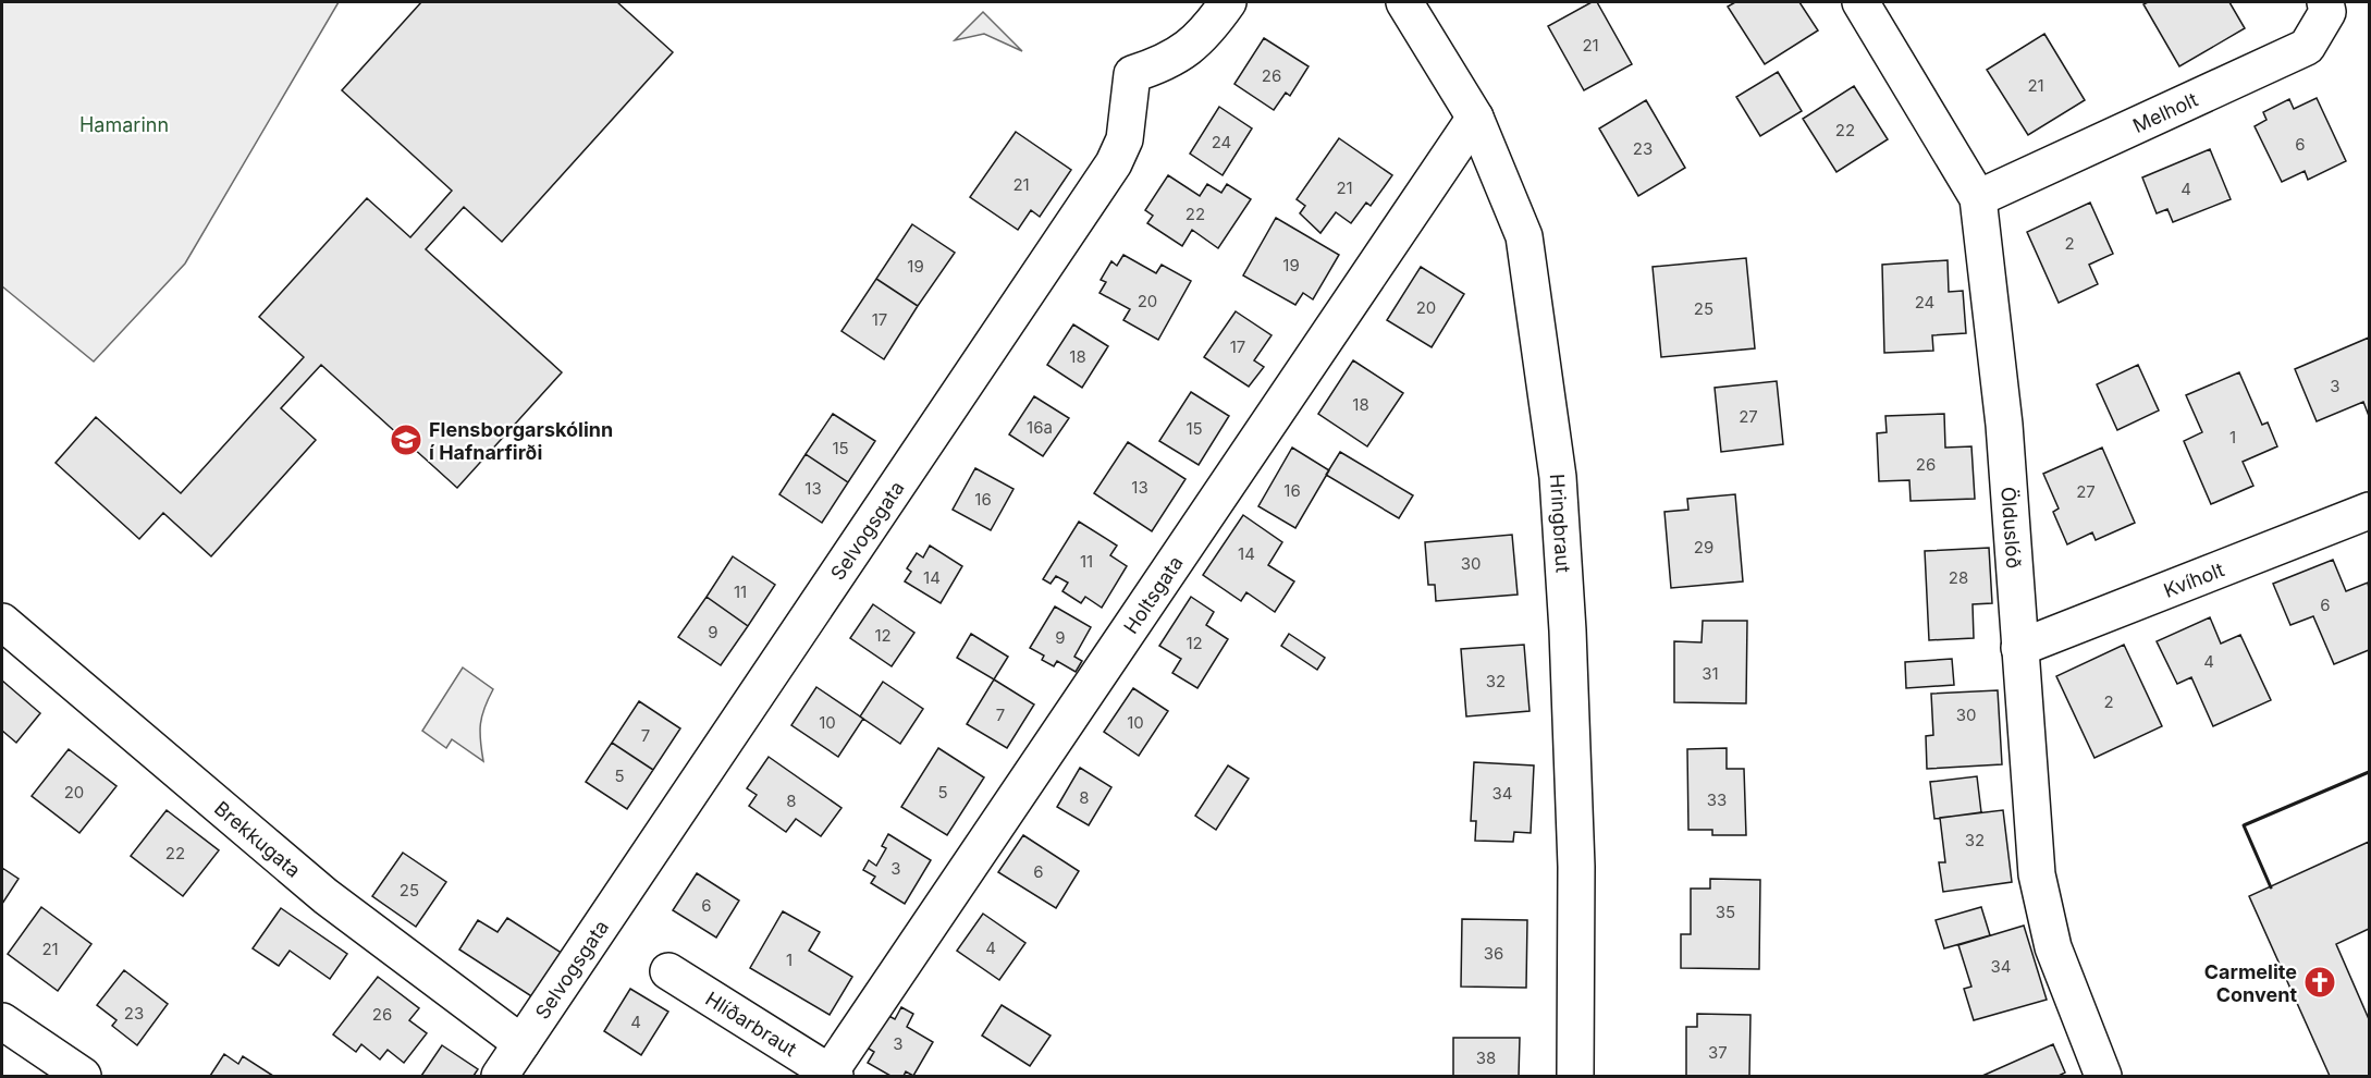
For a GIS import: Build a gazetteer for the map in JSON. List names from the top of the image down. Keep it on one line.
{"streets":{"street":["Melholt","Hringbraut","Ölduslóð","Selvogsgata","Kvíholt","Holtsgata","Brekkugata","Hlíðarbraut"]},"crossings":[["Melholt","Ölduslóð"],["Hringbraut","Holtsgata"],["Ölduslóð","Kvíholt"],["Selvogsgata","Brekkugata"],["Holtsgata","Hlíðarbraut"]],"parks":["Hamarinn"],"places":{"school or university":["Flensborgarskólinn í Hafnarfirði"],"church":["Carmelite Convent"]},"house_numbers":["21","26","21","22","24","6","23","21","21","4","22","2","19","19","20","24","20","25","17","17","18","3","18","27","16a","15","1","15","26","13","13","16","27","16","29","14","11","30","14","28","11","6","9","12","9","12","4","31","32","2","7","30","10","10","7","5","20","5","34","8","33","8","32","22","3","6","25","6","35","4","21","36","1","34","23","26","4","3","37","38"]}
